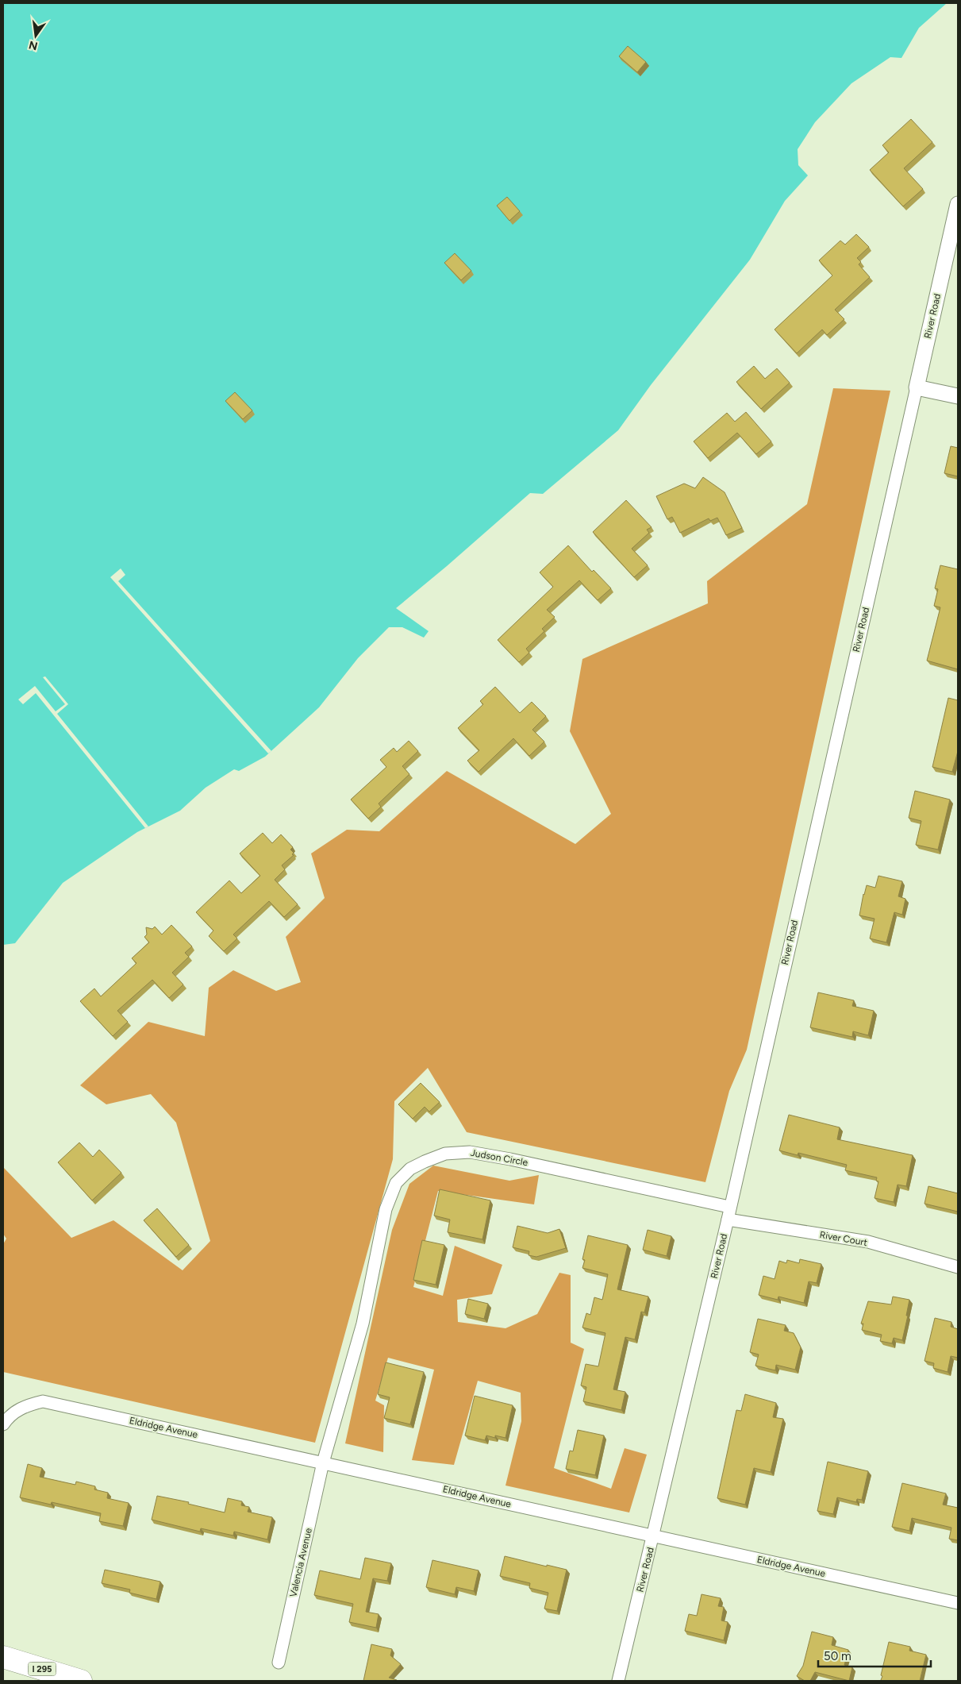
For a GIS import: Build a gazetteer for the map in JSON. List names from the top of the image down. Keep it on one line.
{"streets":{"highway":["I 295"],"street":["River Road","Judson Circle","River Court","Eldridge Avenue","Valencia Avenue"]},"crossings":[["River Road","Judson Circle"],["River Road","River Court"],["River Road","Eldridge Avenue"],["Judson Circle","Eldridge Avenue"],["Judson Circle","Valencia Avenue"],["Eldridge Avenue","Valencia Avenue"]],"scale_bar":"50 m","north":"bottom"}
